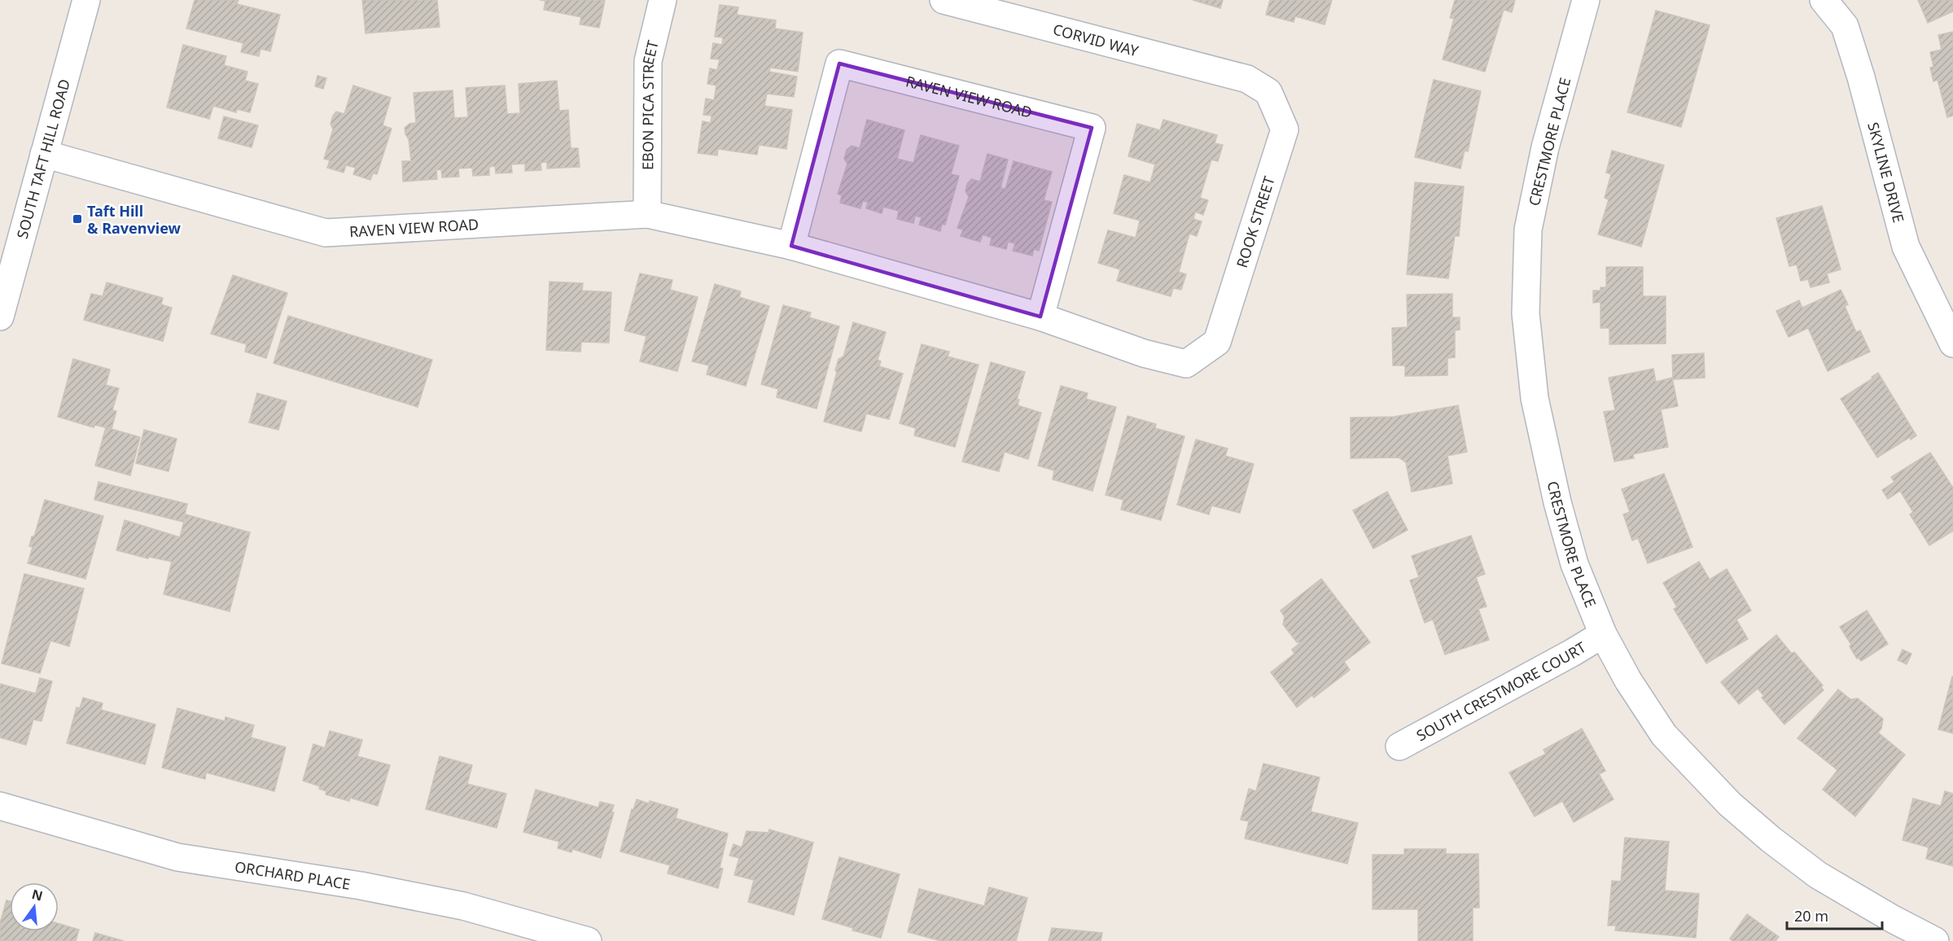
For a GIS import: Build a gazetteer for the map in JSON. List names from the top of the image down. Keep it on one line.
{"streets":{"street":["CORVID WAY","RAVEN VIEW ROAD","EBON PICA STREET","CRESTMORE PLACE","SOUTH TAFT HILL ROAD","SKYLINE DRIVE","ROOK STREET","SOUTH CRESTMORE COURT","ORCHARD PLACE"]},"crossings":[["CORVID WAY","ROOK STREET"],["RAVEN VIEW ROAD","EBON PICA STREET"],["RAVEN VIEW ROAD","SOUTH TAFT HILL ROAD"],["RAVEN VIEW ROAD","ROOK STREET"],["CRESTMORE PLACE","SOUTH CRESTMORE COURT"]],"places":{"transit":["Taft Hill & Ravenview"]},"scale_bar":"20 m","north":"top"}
